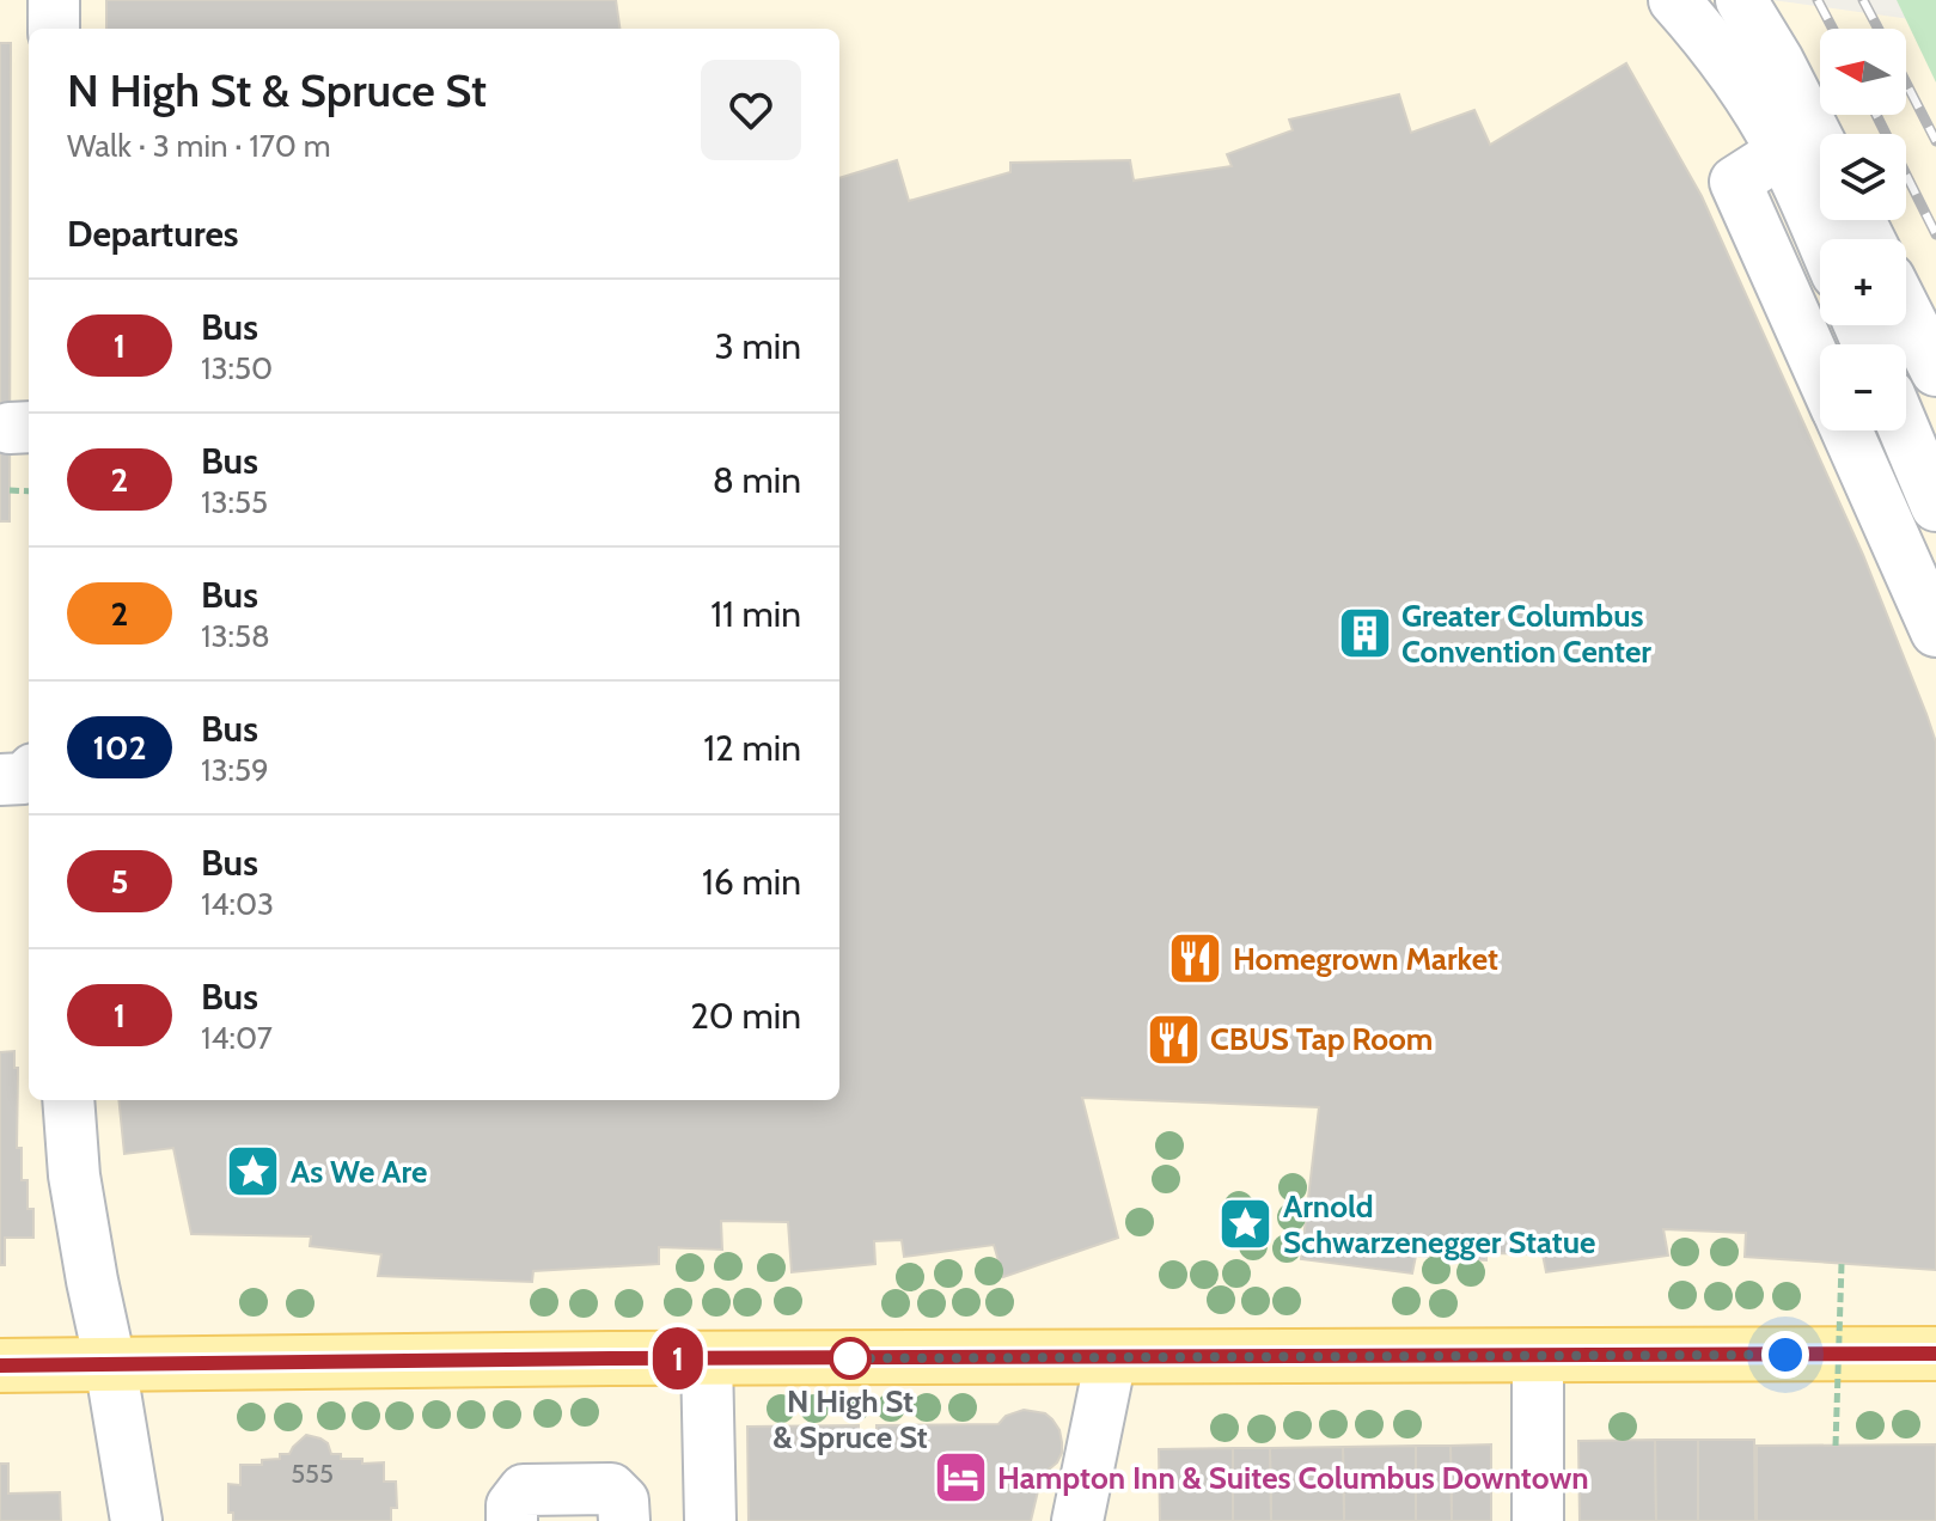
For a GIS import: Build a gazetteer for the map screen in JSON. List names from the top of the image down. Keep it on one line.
{"places":{"building":["Greater Columbus Convention Center"],"restaurant":["Homegrown Market","CBUS Tap Room"],"place":["As We Are","Arnold Schwarzenegger Statue"],"other":["N High St & Spruce St"],"hotel":["Hampton Inn & Suites Columbus Downtown"]},"lines":["bus line 1"],"house_numbers":["555"],"north":"left","page":{"on_map":"1","map_buttons":["+","−"],"heading":[["N High St & Spruce St","Walk · 3 min · 170 m"],"Departures"],"list":[{"mark":"1","name":"Bus","note":"13:50","value":"3 min"},{"mark":"2","name":"Bus","note":"13:55","value":"8 min"},{"mark":"2","name":"Bus","note":"13:58","value":"11 min"},{"mark":"102","name":"Bus","note":"13:59","value":"12 min"},{"mark":"5","name":"Bus","note":"14:03","value":"16 min"},{"mark":"1","name":"Bus","note":"14:07","value":"20 min"}]}}
